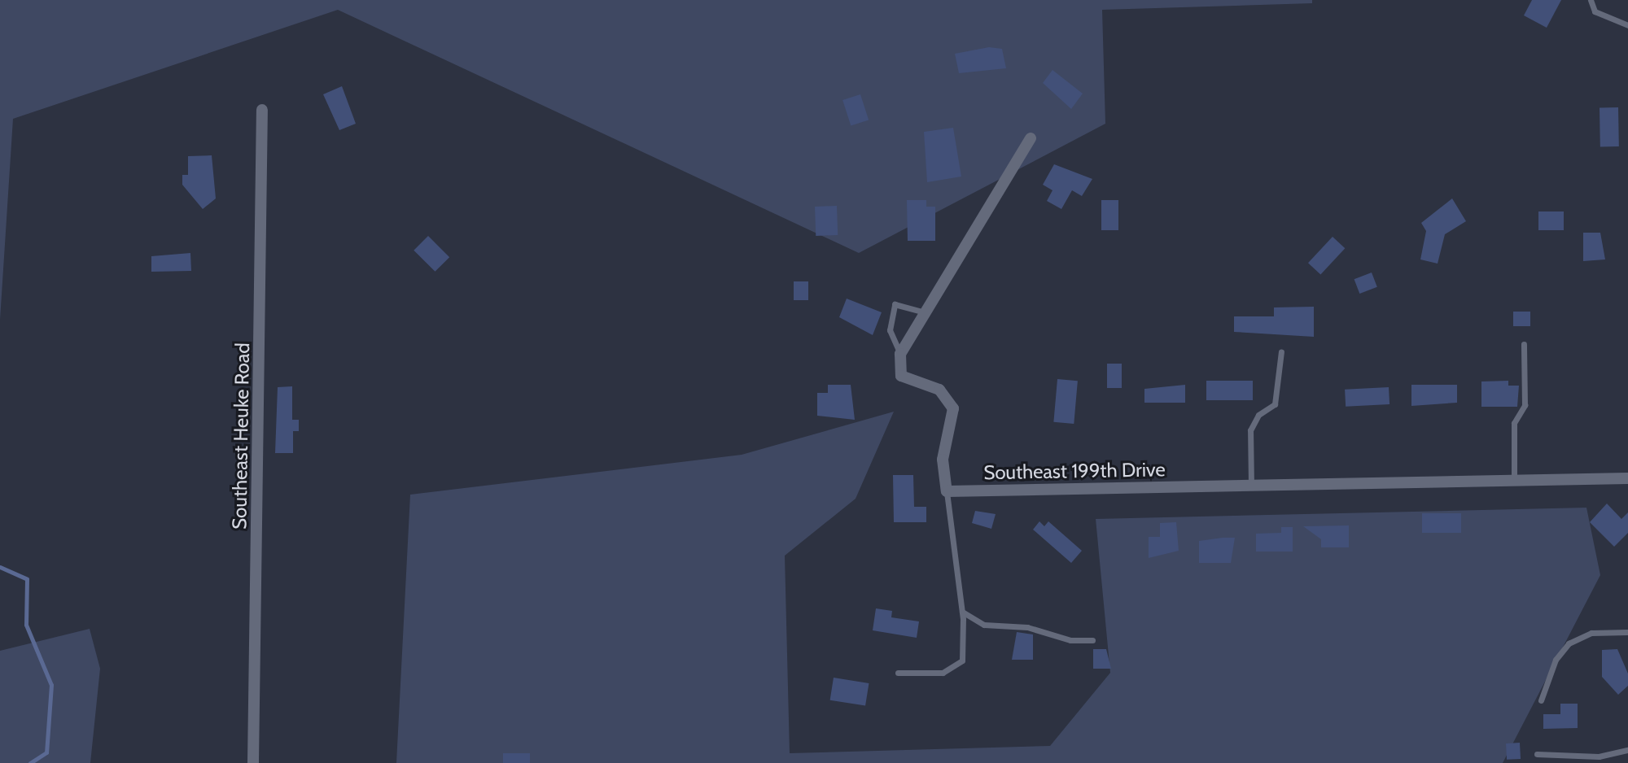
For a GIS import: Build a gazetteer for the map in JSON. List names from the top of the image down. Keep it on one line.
{"streets":{"street":["Southeast Heuke Road","Southeast 199th Drive"]}}
